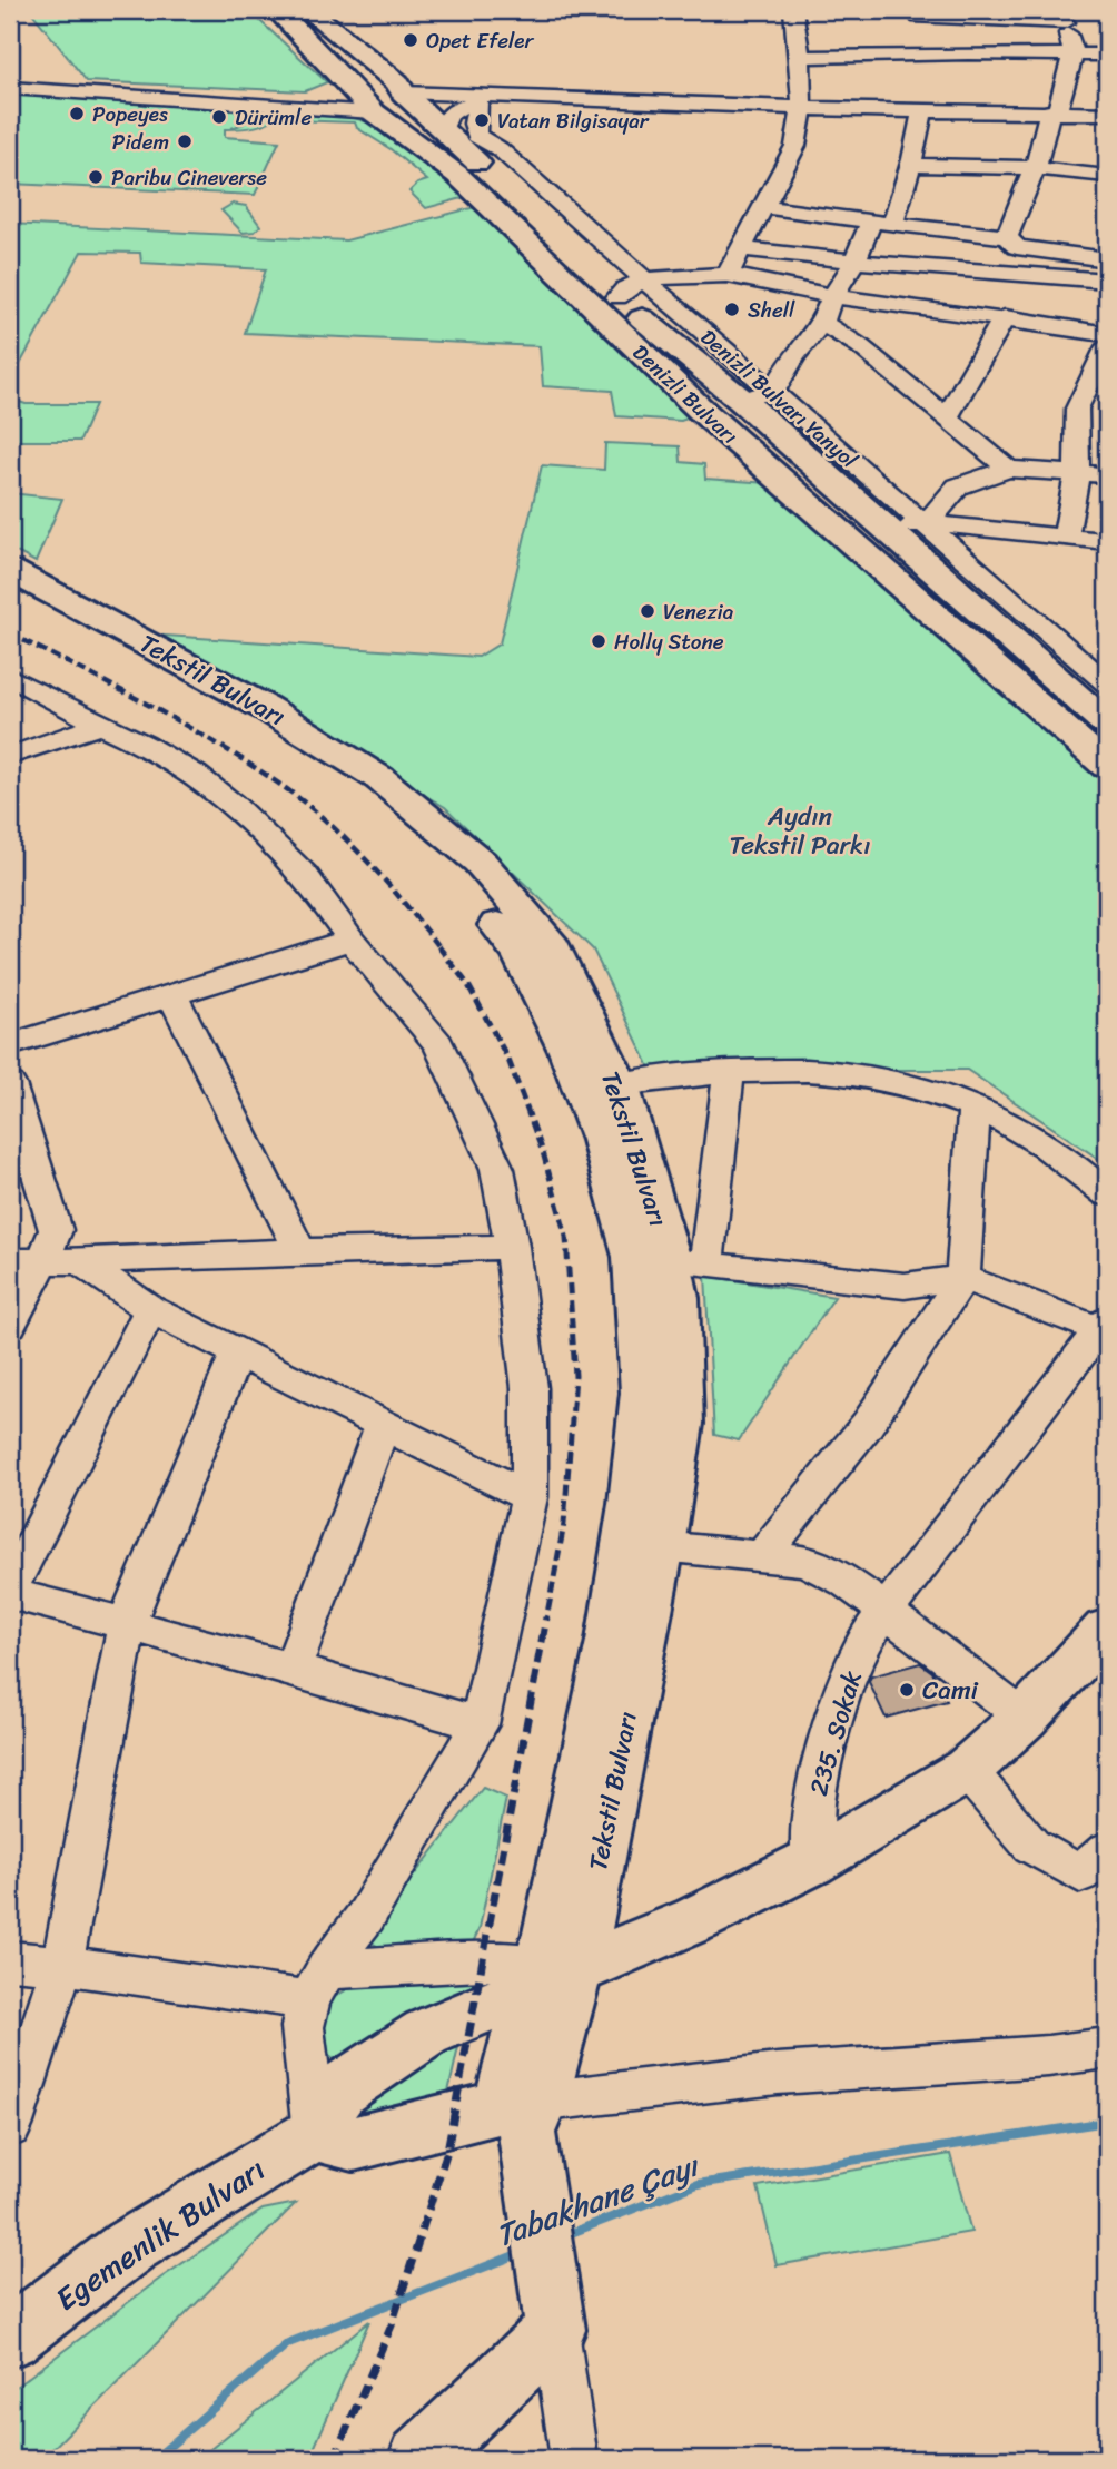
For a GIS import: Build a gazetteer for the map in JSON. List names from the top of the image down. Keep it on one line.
{"streets":{"main road":["Denizli Bulvarı","Tekstil Bulvarı","Egemenlik Bulvarı"],"street":["Denizli Bulvarı Yanyol","235. Sokak"]},"water":["Tabakhane Çayı"],"parks":["Aydın Tekstil Parkı"],"places":["Opet Efeler","Popeyes","Dürümle","Vatan Bilgisayar","Pidem","Paribu Cineverse","Shell","Venezia","Holly Stone","Cami"]}
